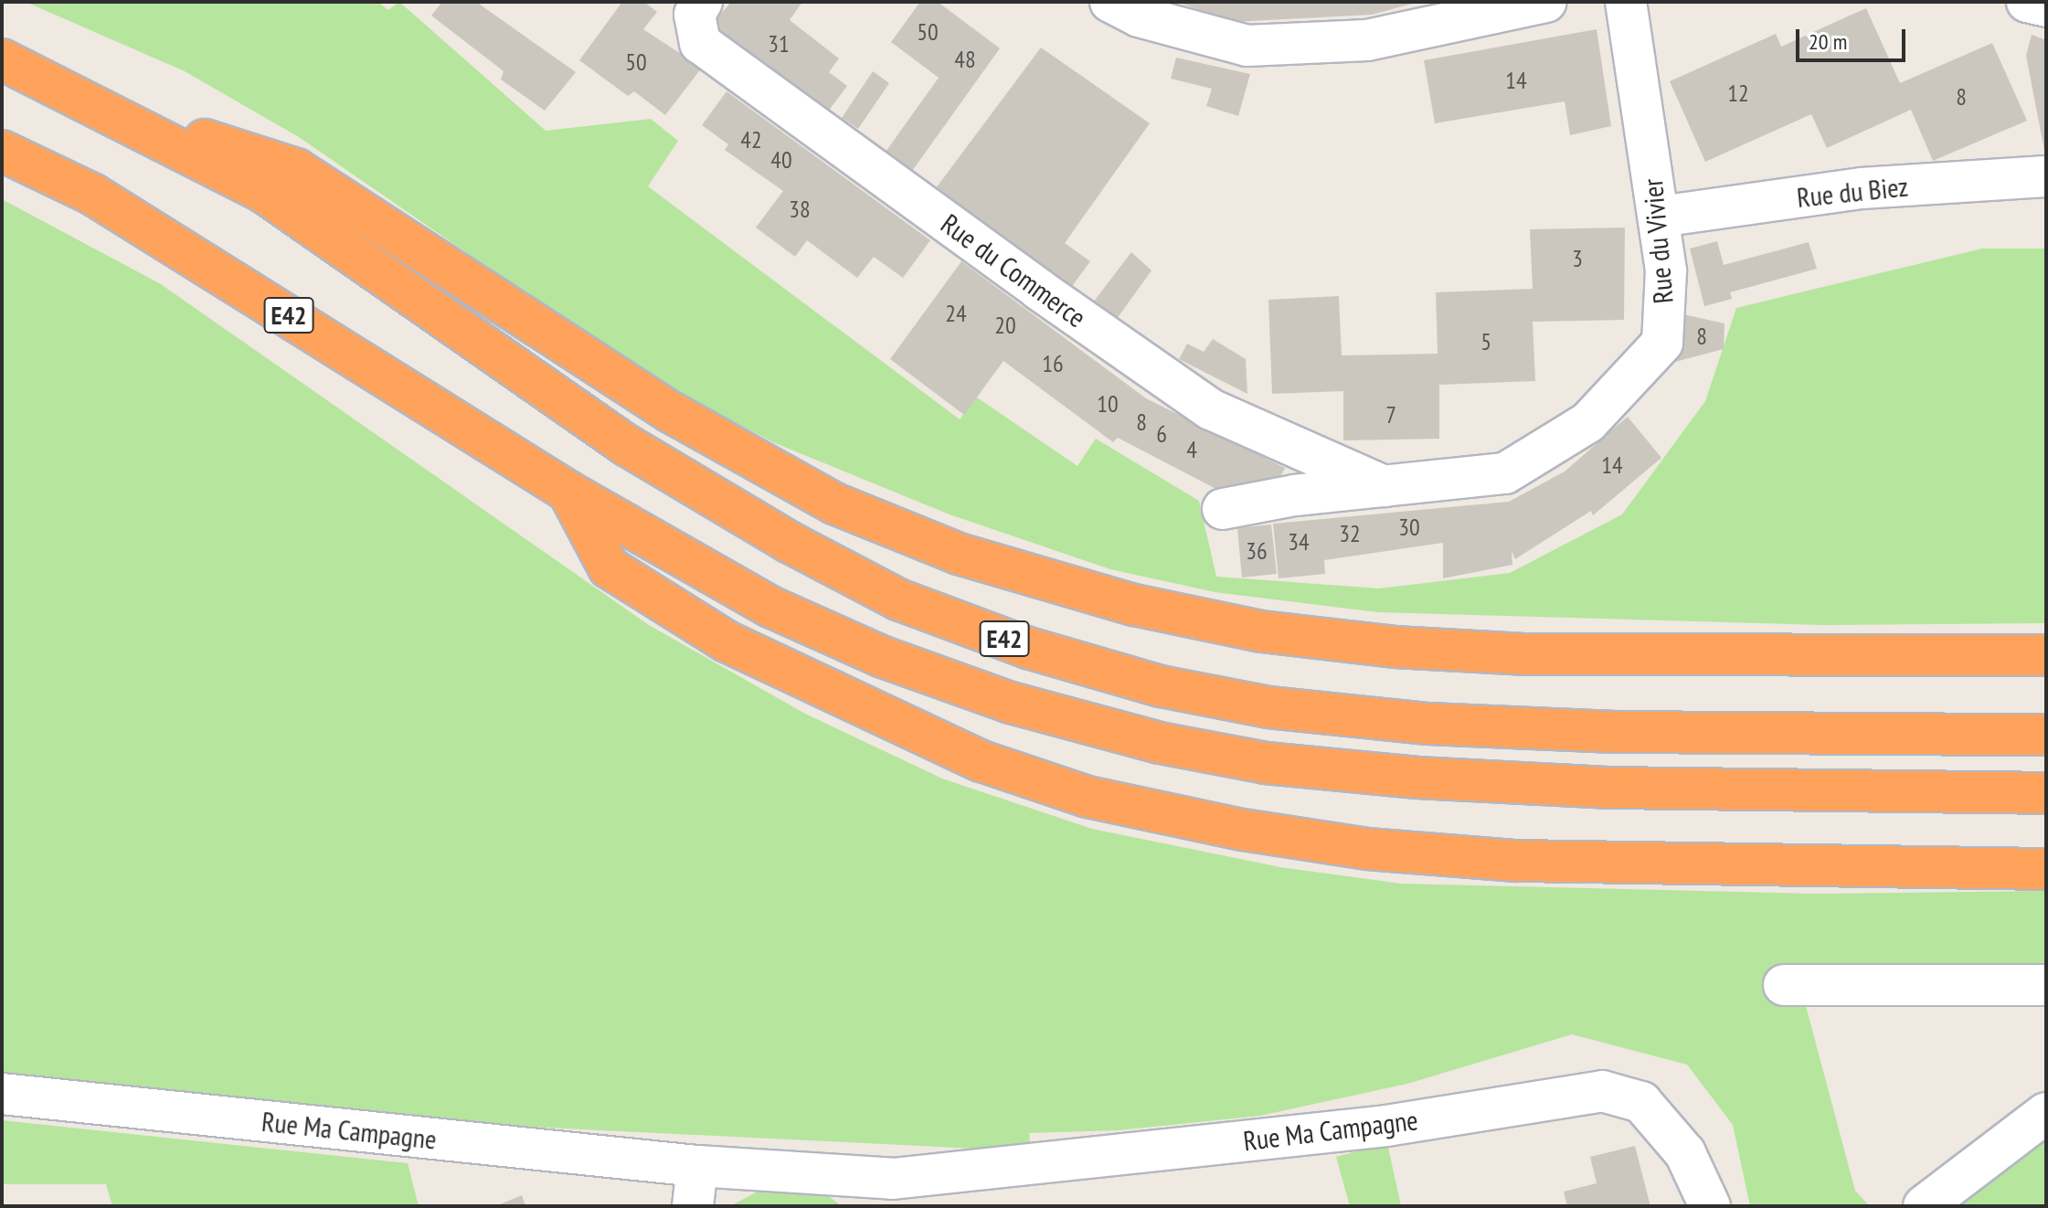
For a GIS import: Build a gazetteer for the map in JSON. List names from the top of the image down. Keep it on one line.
{"streets":{"highway":["E42"],"street":["Rue du Biez","Rue du Vivier","Rue du Commerce","Rue Ma Campagne"]},"crossings":[["Rue du Biez","Rue du Vivier"],["Rue du Vivier","Rue du Commerce"]],"house_numbers":["50","31","48","50","14","12","8","42","40","38","3","24","20","8","5","16","10","7","8","6","4","14","30","32","34","36"],"scale_bar":"20 m"}
